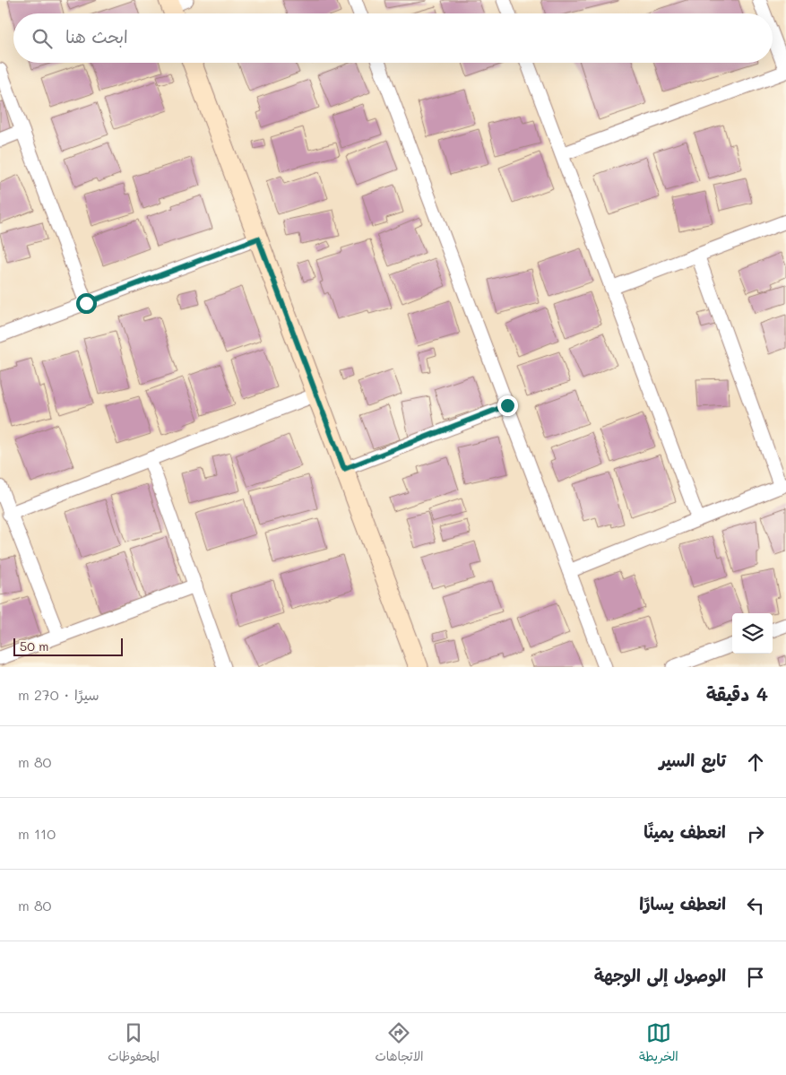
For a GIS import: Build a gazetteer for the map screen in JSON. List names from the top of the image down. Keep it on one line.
{"scale_bar":"50 m","page":{"search":"ابحث هنا","scale":"50 m","heading":["4 دقيقة","سيرًا · 270 m"],"list":[["تابع السير","80 m"],["انعطف يمينًا","110 m"],["انعطف يسارًا","80 m"],"الوصول إلى الوجهة"],"nav":["الخريطة","الاتجاهات","المحفوظات"]}}
